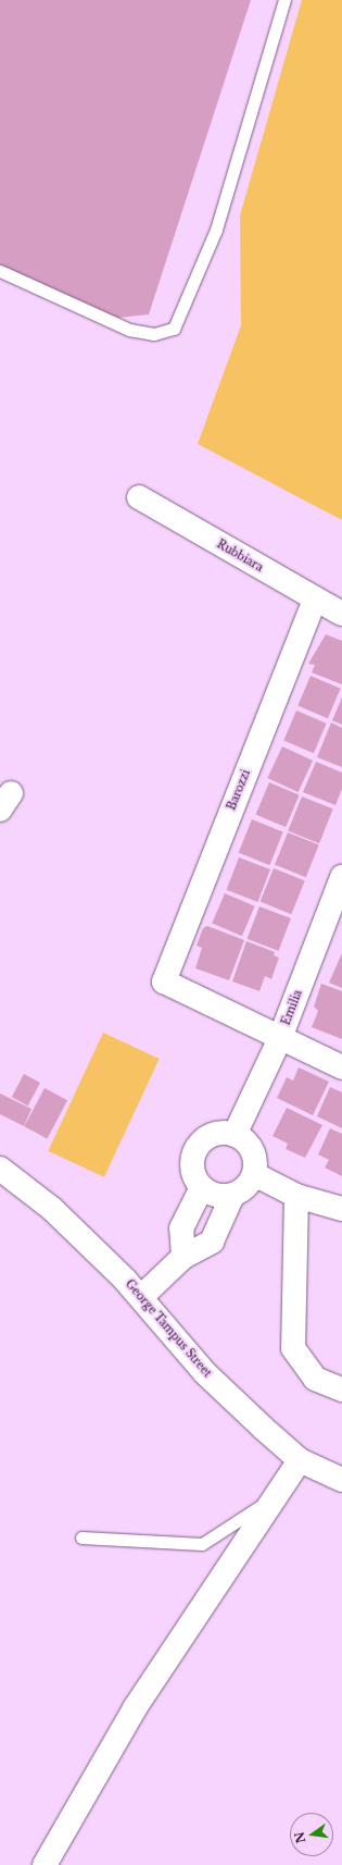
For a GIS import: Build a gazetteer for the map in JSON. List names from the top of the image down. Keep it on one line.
{"streets":{"street":["Rubbiara","Barozzi","Emilia","George Tampus Street"]},"crossings":[["Rubbiara","Barozzi"],["Barozzi","Emilia"]],"north":"left"}
